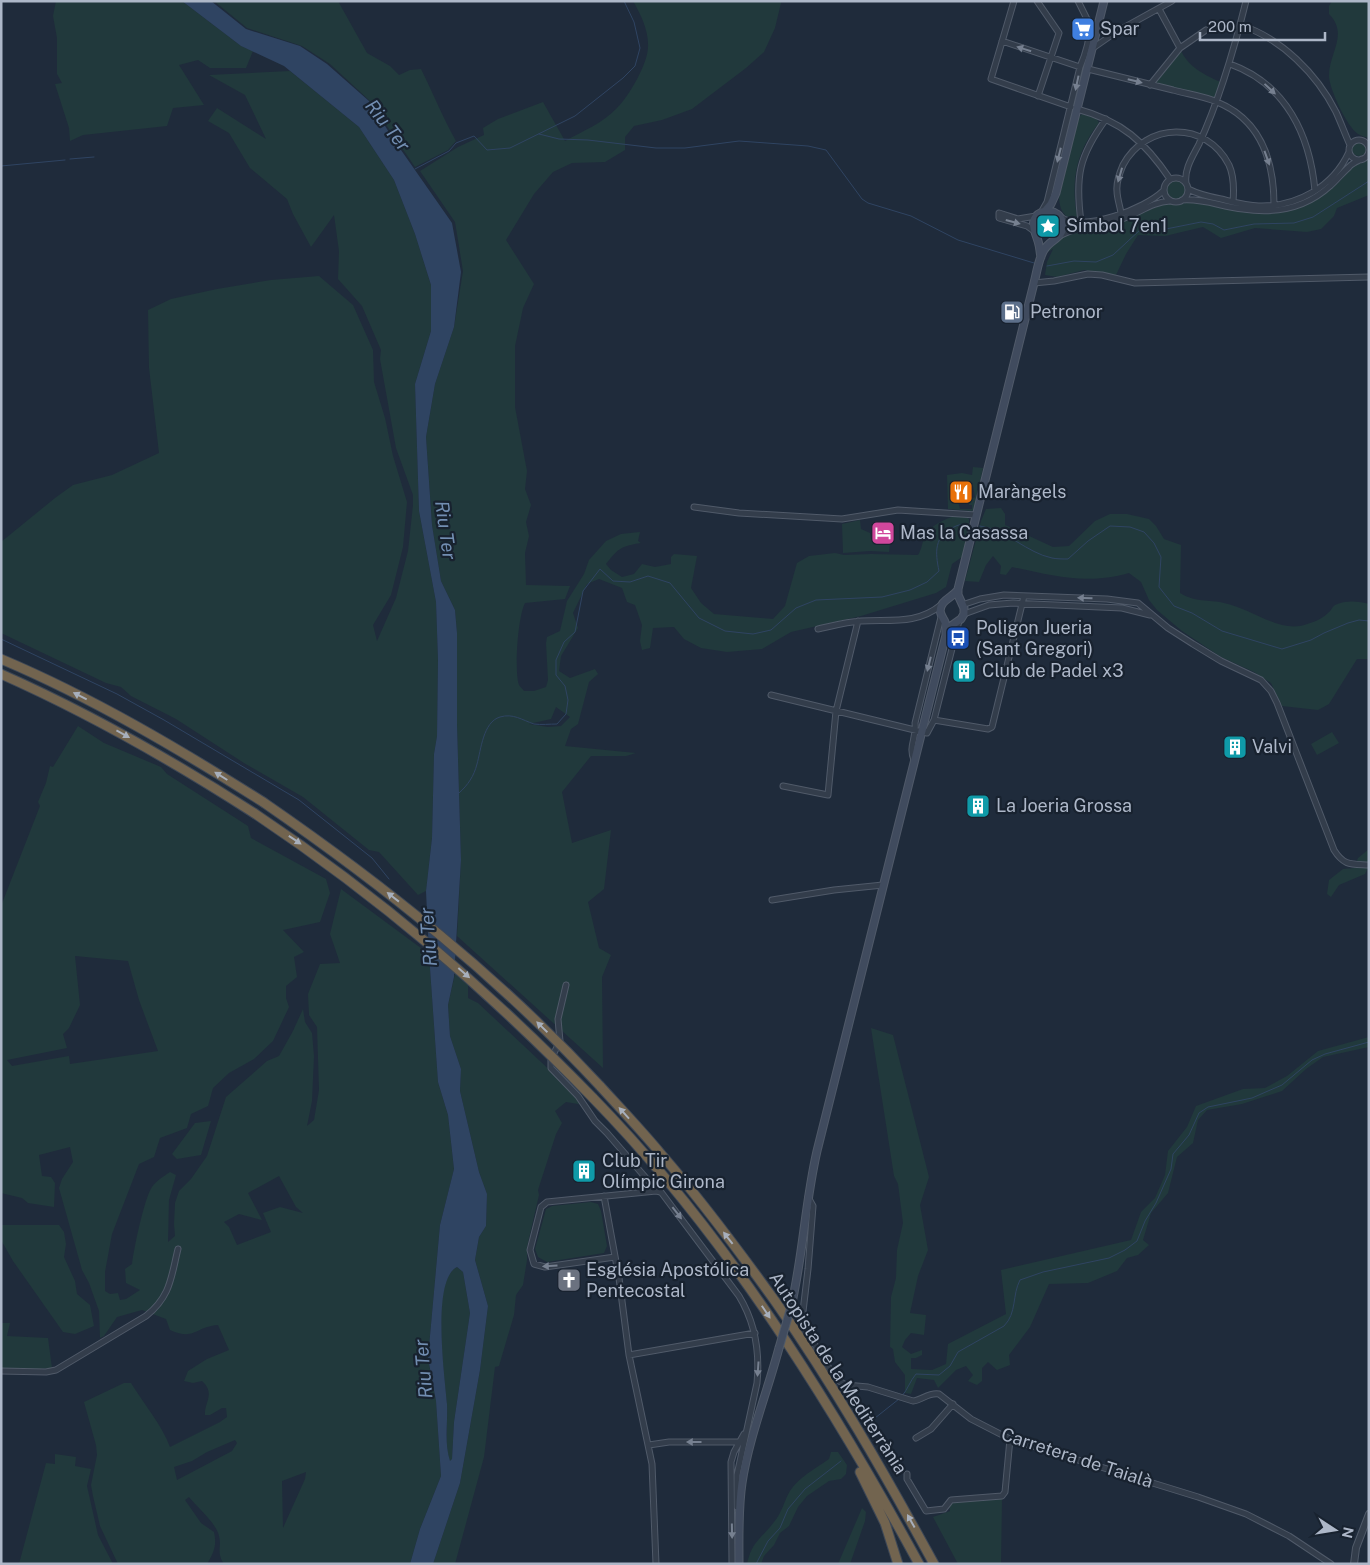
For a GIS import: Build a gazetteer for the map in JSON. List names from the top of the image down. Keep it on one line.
{"streets":{"highway":["Autopista de la Mediterrània"],"street":["Carretera de Taialà"]},"water":["Riu Ter"],"places":{"supermarket":["Spar"],"place":["Símbol 7en1"],"fuel station":["Petronor"],"restaurant":["Maràngels"],"hotel":["Mas la Casassa"],"bus stop":["Poligon Jueria (Sant Gregori)"],"building":["Club de Padel x3","Valvi","La Joeria Grossa","Club Tir Olímpic Girona"],"church":["Església Apostólica Pentecostal"]},"scale_bar":"200 m","north":"right"}
